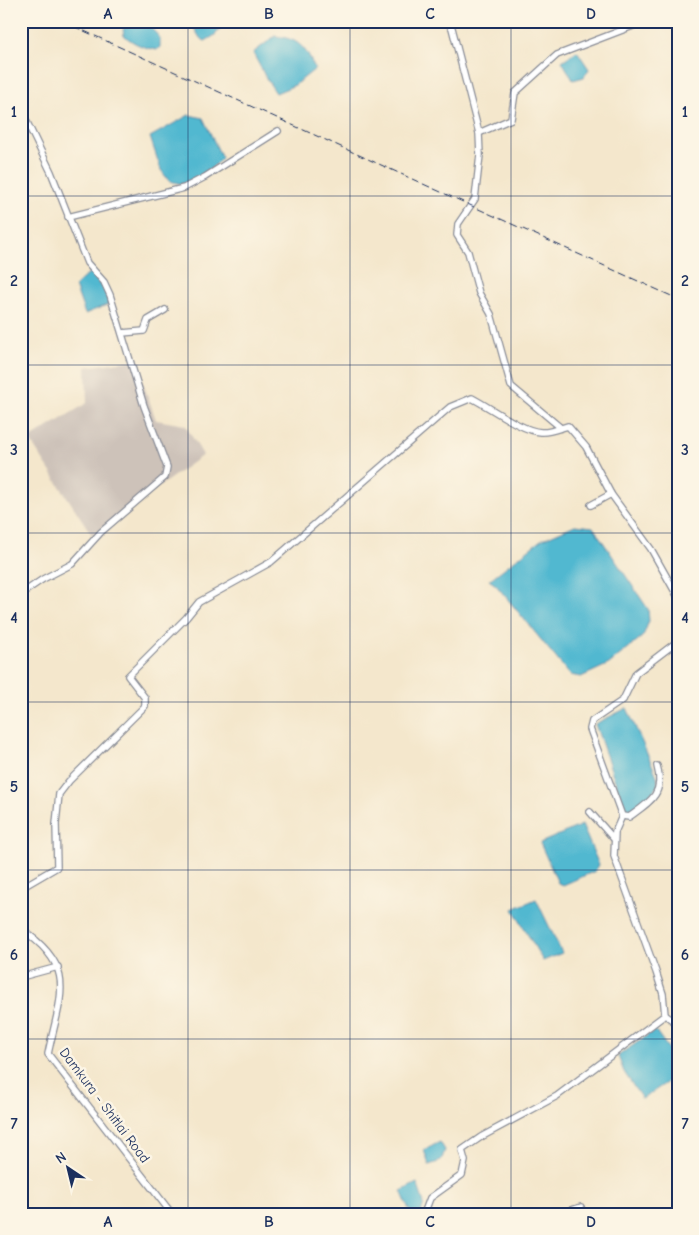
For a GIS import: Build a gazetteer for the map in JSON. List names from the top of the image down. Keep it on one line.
{"streets":{"street":["Damkura - Shitlai Road"]},"north":"top left","grid":{"columns":["A","B","C","D"],"rows":["1","2","3","4","5","6","7"]}}
